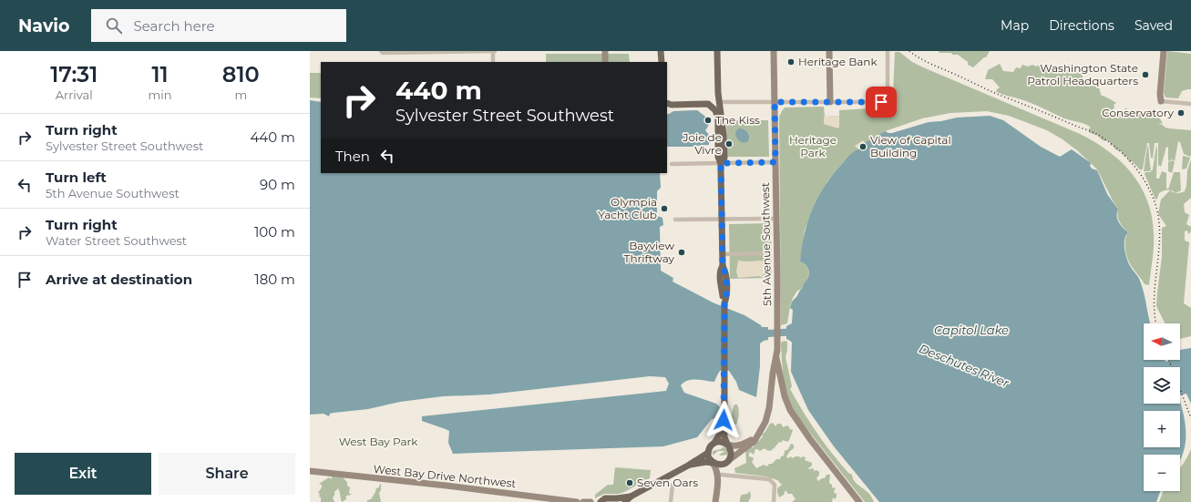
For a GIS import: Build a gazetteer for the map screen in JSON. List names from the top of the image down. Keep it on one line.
{"streets":{"street":["5th Avenue Southwest","West Bay Drive Northwest"]},"water":["Capitol Lake","Deschutes River"],"parks":["Heritage Park","West Bay Park"],"places":["Heritage Bank","Washington State Patrol Headquarters","Conservatory","The Kiss","Joie de Vivre","View of Capital Building","Olympia Yacht Club","Bayview Thriftway","Seven Oars"],"north":"left","page":{"header":"Navio","search":"Search here","nav":["Map","Directions","Saved"],"eta":["17:31","Arrival","11","min","810","m"],"turn":["440 m","Sylvester Street Southwest"],"list":[{"name":"Turn right","note":"Sylvester Street Southwest","value":"440 m"},{"name":"Turn left","note":"5th Avenue Southwest","value":"90 m"},{"name":"Turn right","note":"Water Street Southwest","value":"100 m"},{"name":"Arrive at destination","value":"180 m"}],"then":"Then","map_buttons":["+","−"],"buttons":["Exit","Share"]}}
